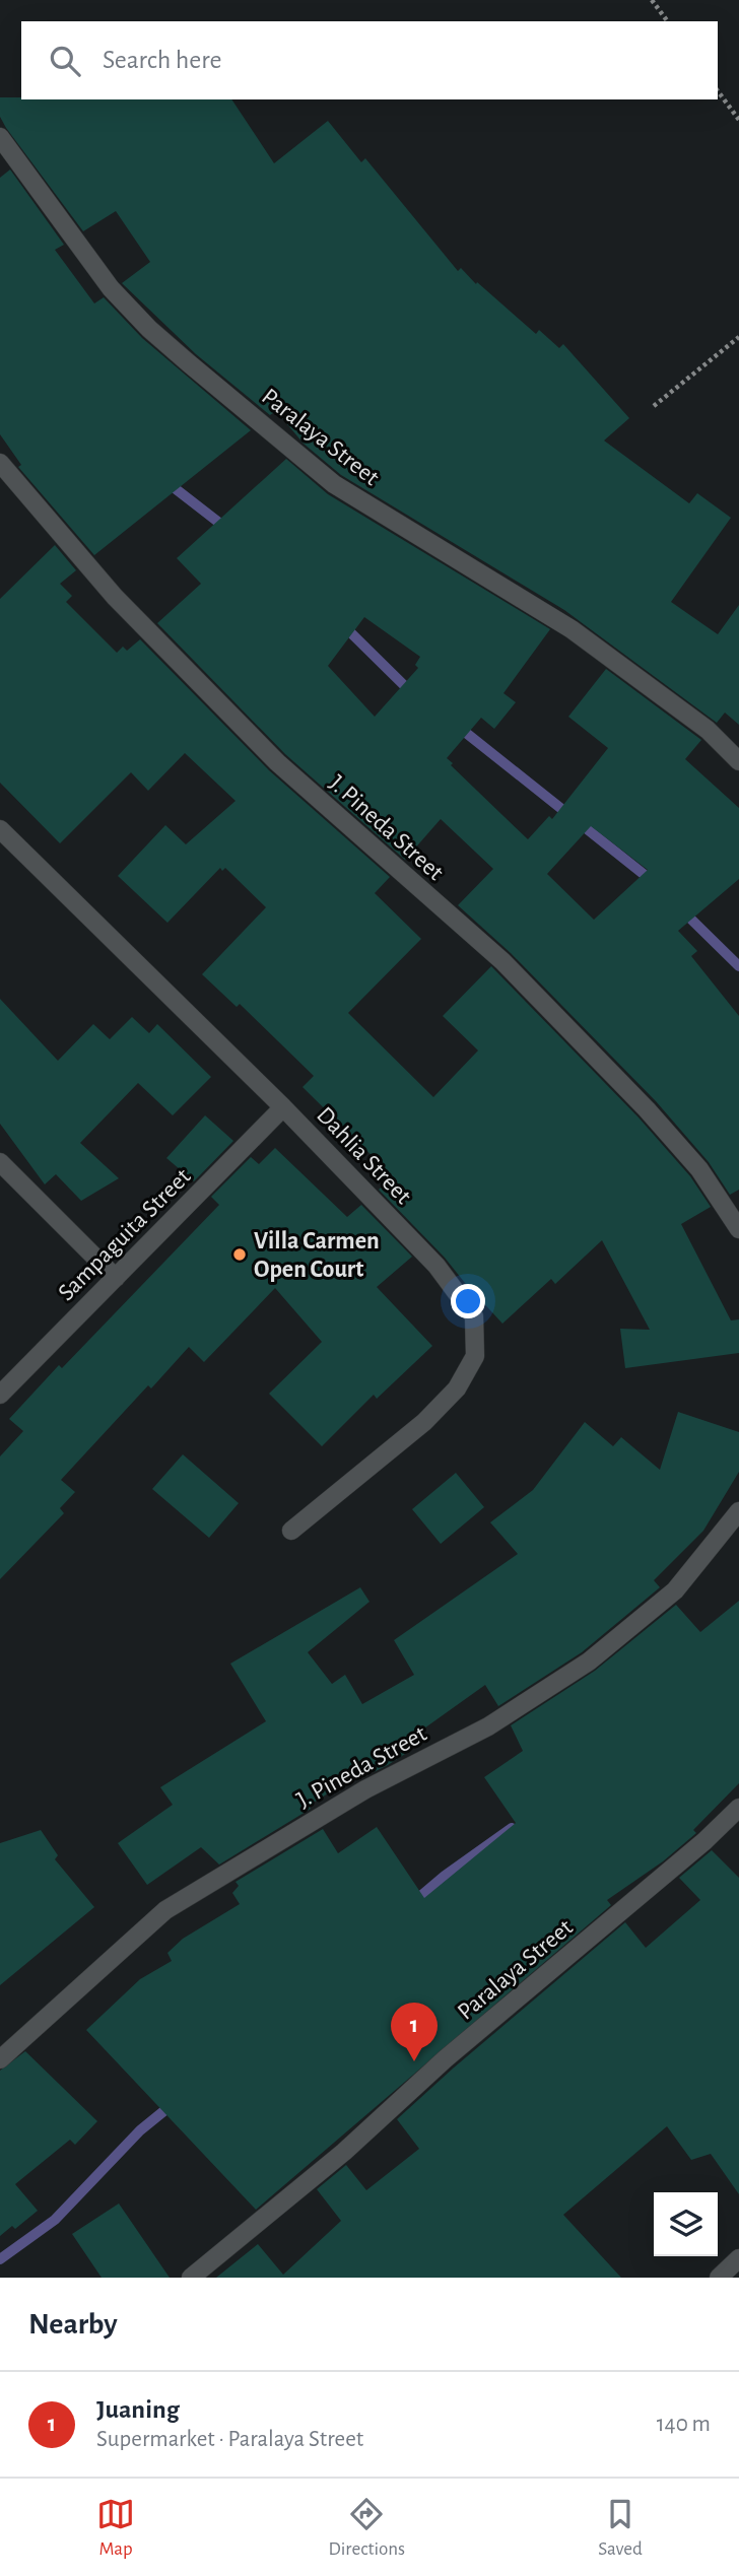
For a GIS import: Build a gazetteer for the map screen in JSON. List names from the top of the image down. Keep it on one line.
{"streets":{"street":["Paralaya Street","J. Pineda Street","Dahlia Street","Sampaguita Street"]},"crossings":[["Dahlia Street","Sampaguita Street"]],"places":["Villa Carmen Open Court"],"page":{"search":"Search here","pins":"1","heading":"Nearby","list":[{"mark":"1","name":"Juaning","note":"Supermarket · Paralaya Street","value":"140 m"}],"nav":["Map","Directions","Saved"]}}
